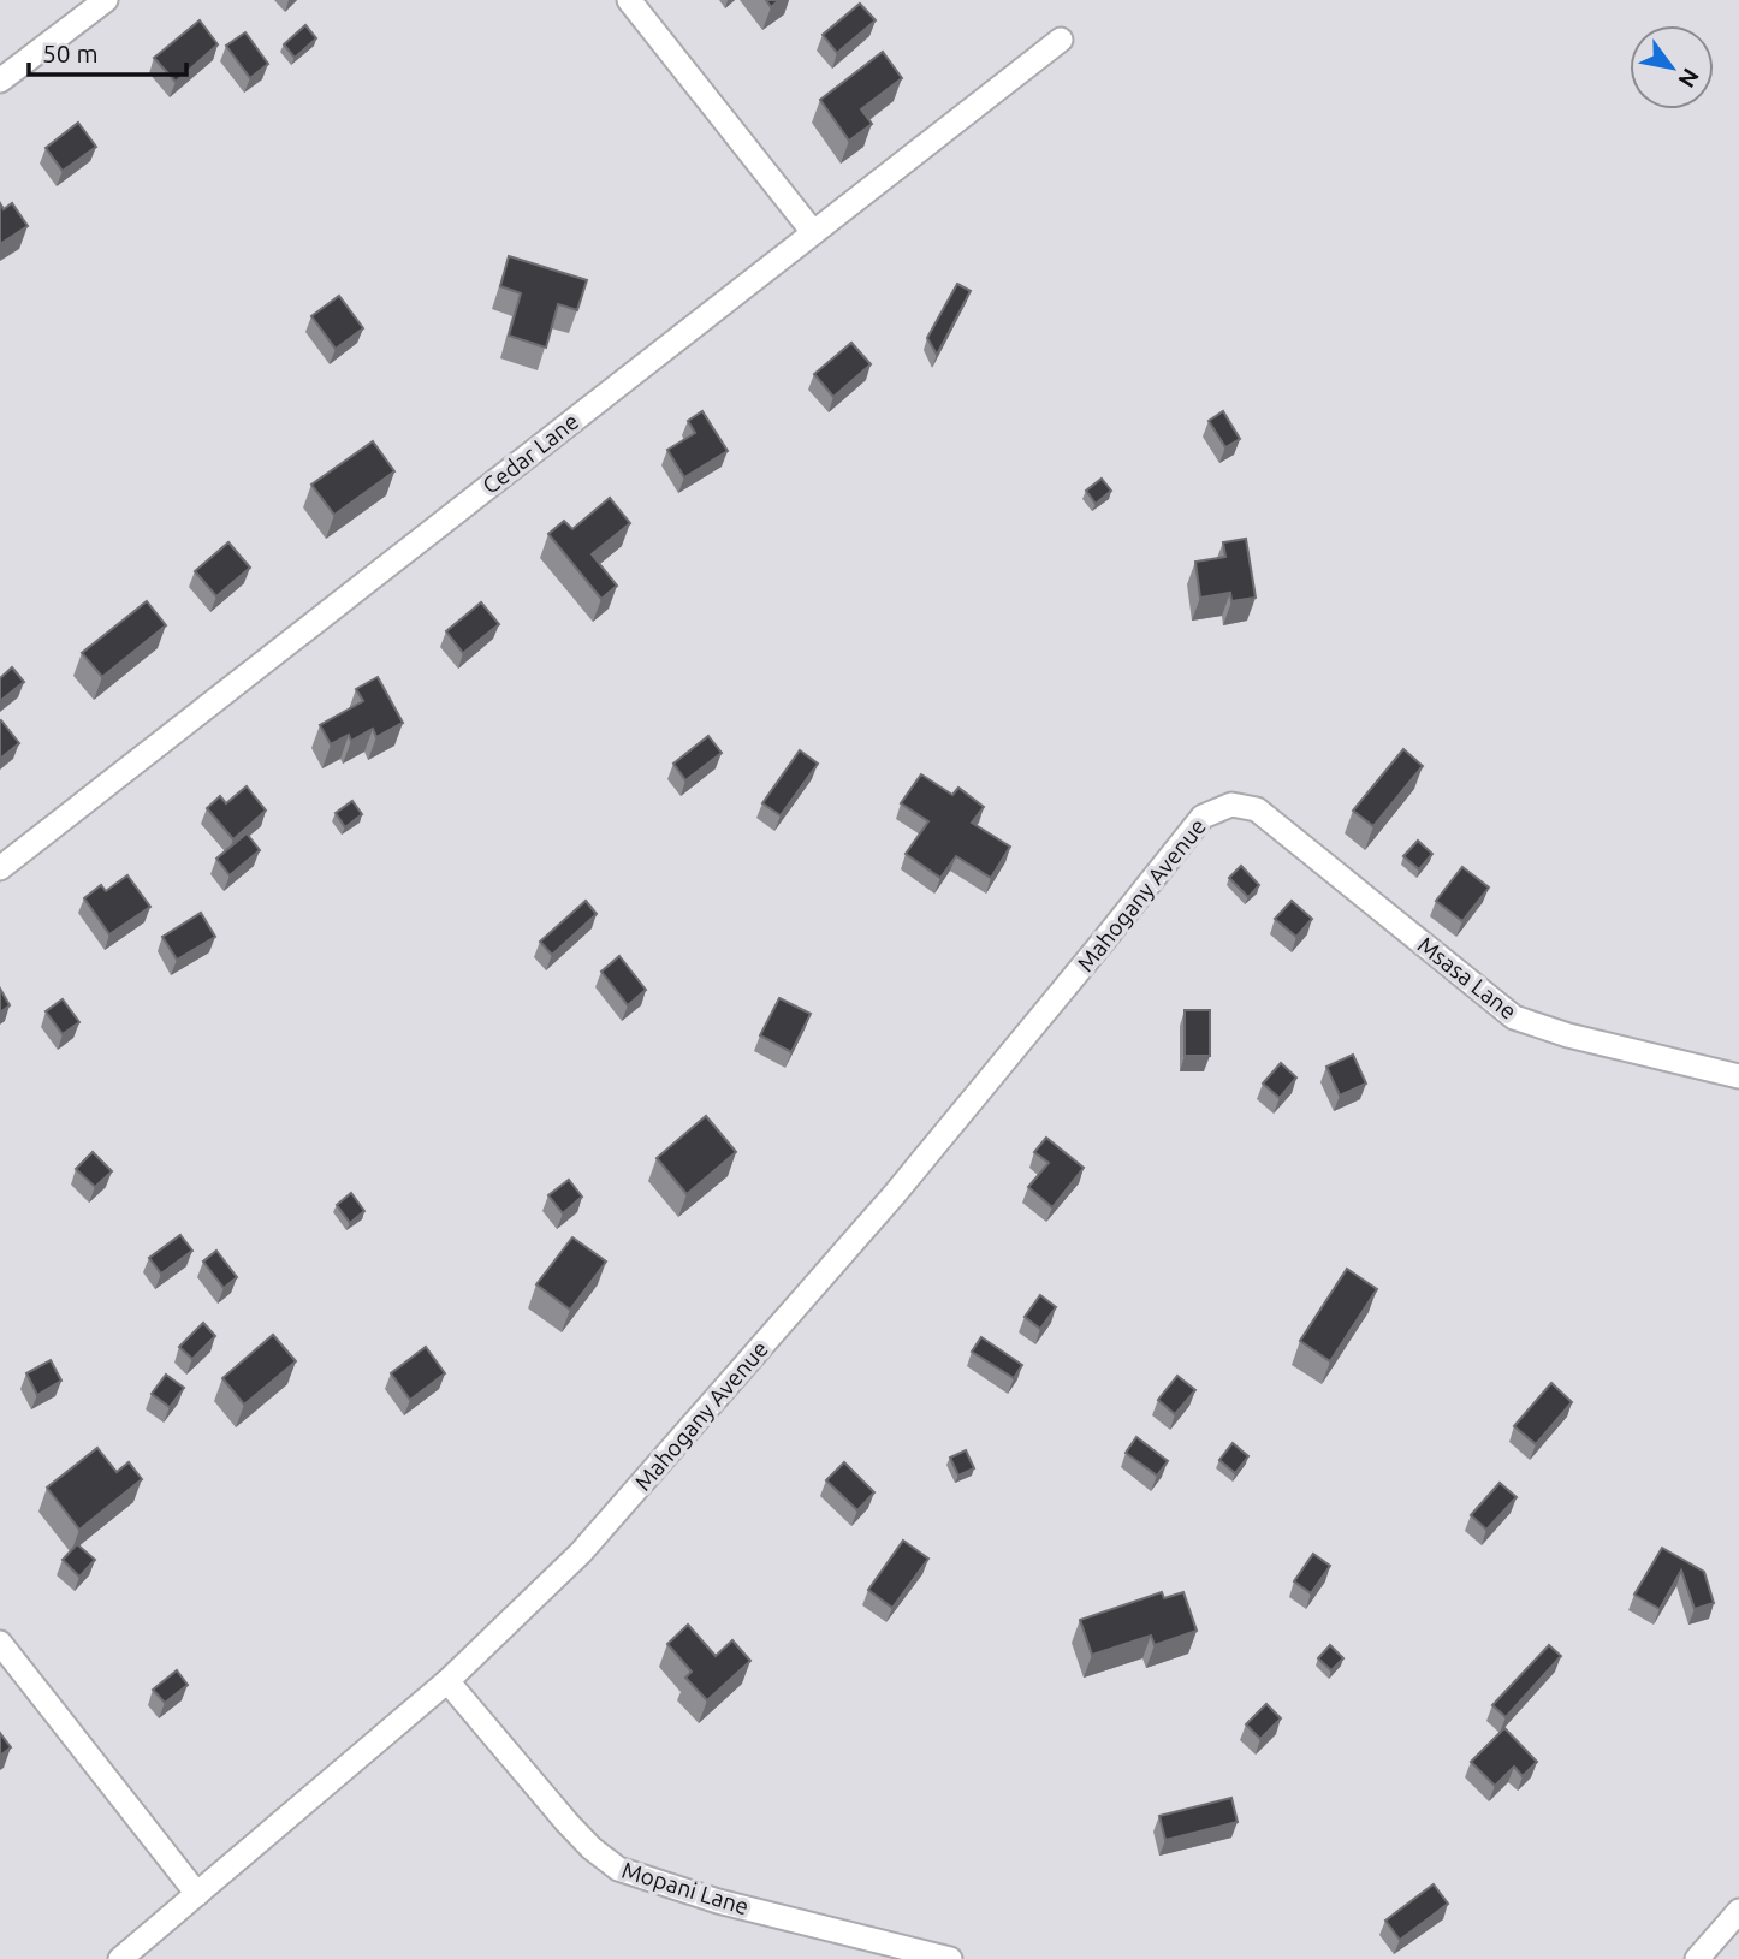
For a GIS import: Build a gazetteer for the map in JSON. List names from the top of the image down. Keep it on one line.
{"streets":{"street":["Cedar Lane","Mahogany Avenue","Msasa Lane","Mopani Lane"]},"crossings":[["Mahogany Avenue","Msasa Lane"],["Mahogany Avenue","Mopani Lane"]],"scale_bar":"50 m","north":"bottom right"}
